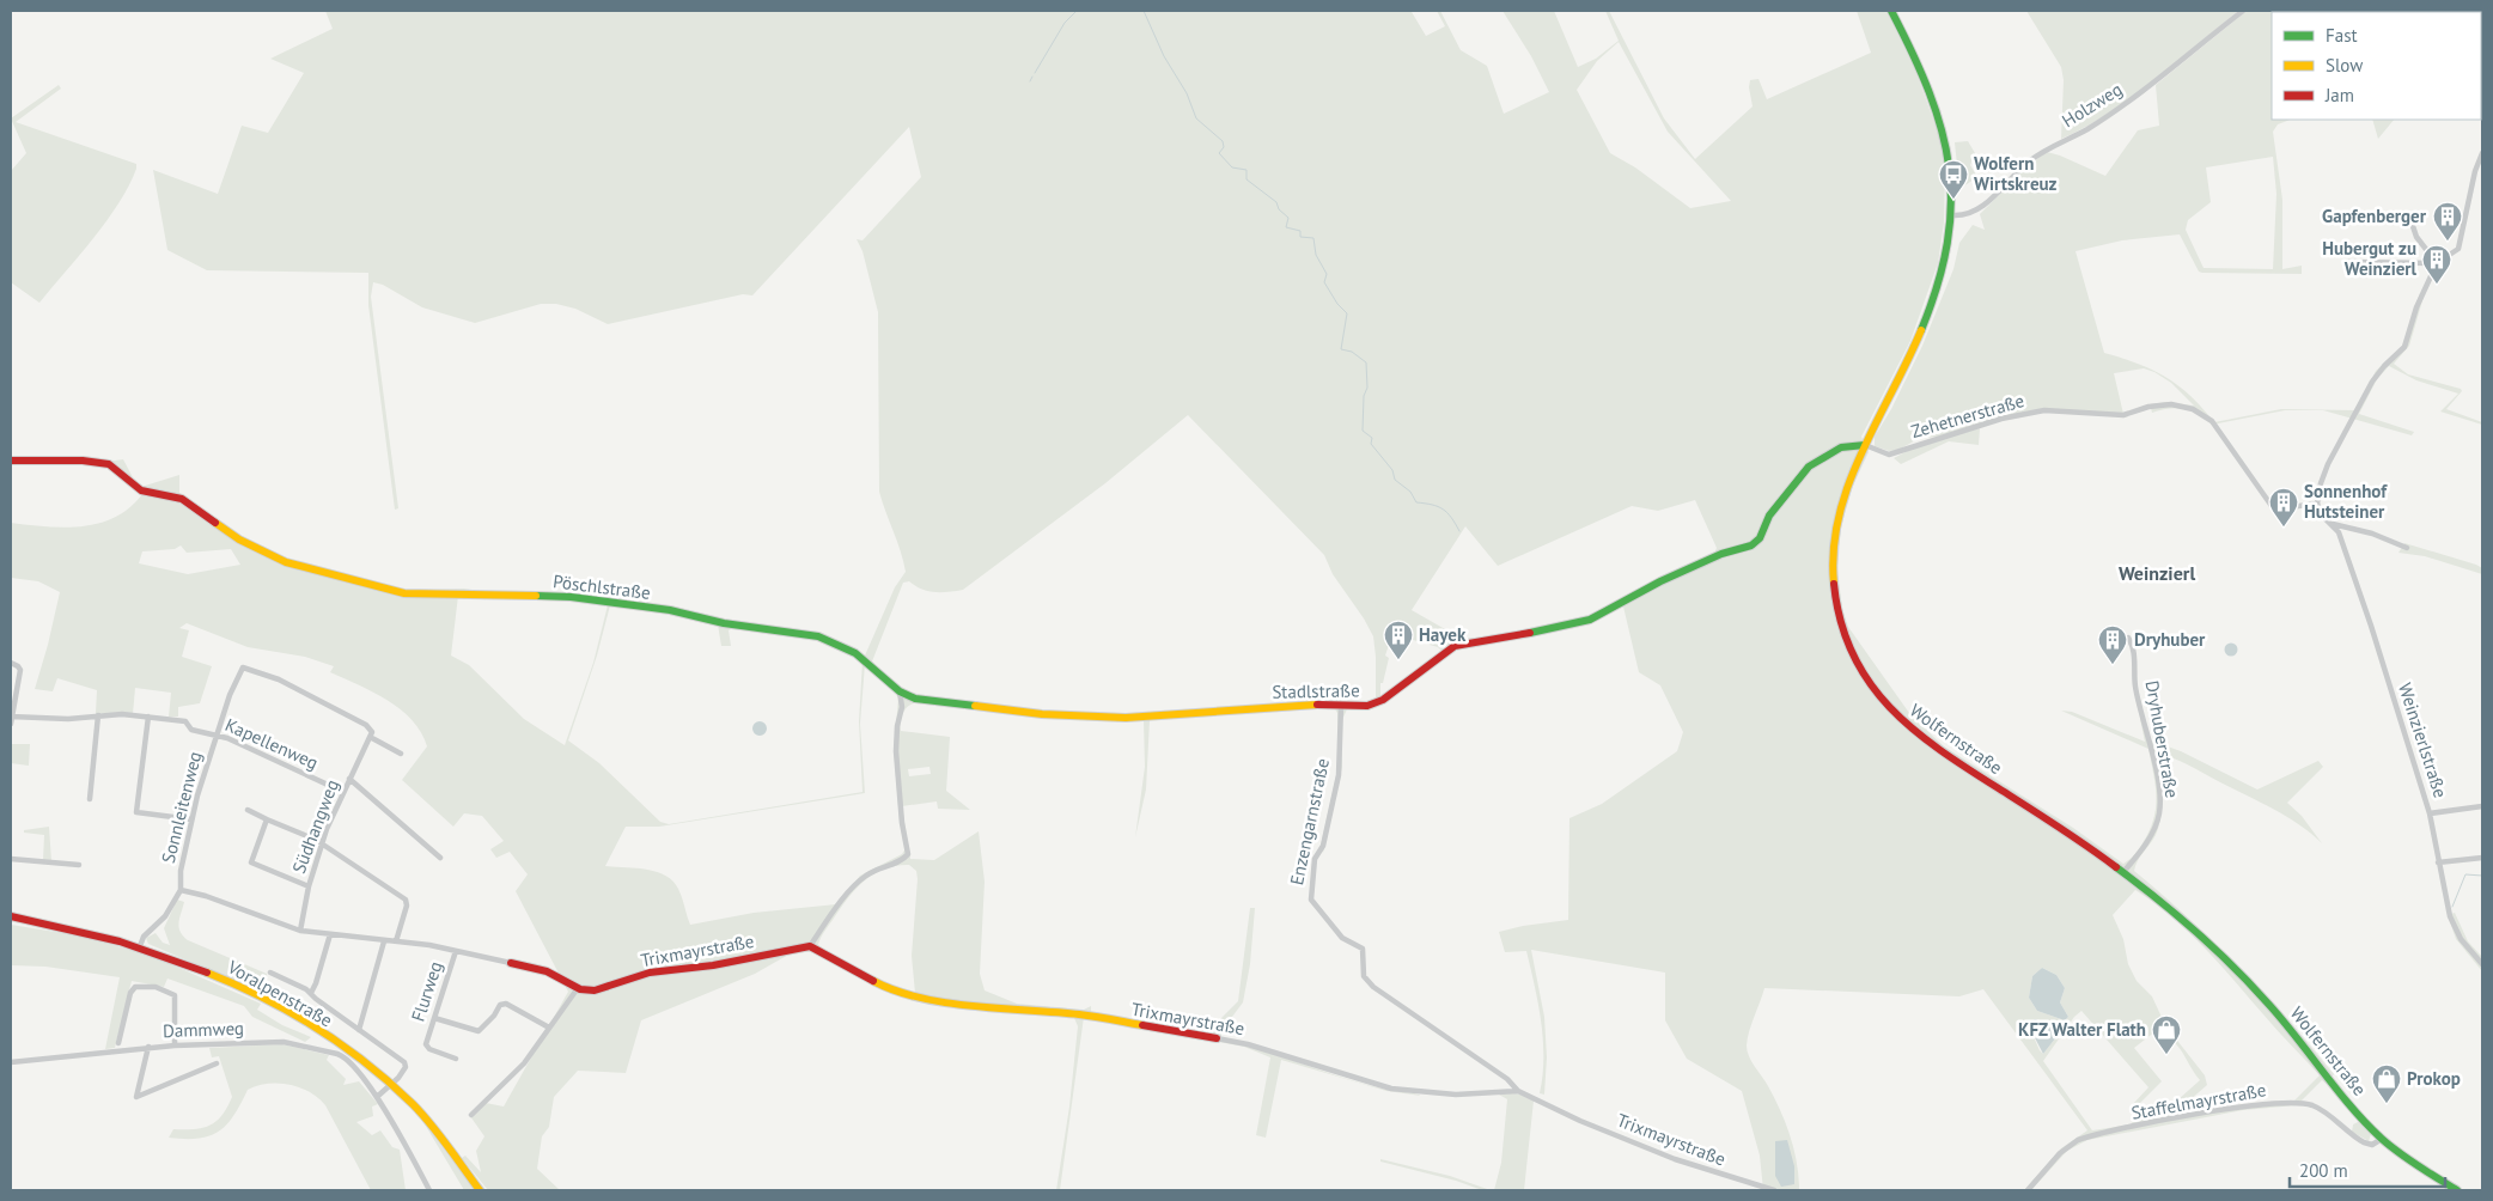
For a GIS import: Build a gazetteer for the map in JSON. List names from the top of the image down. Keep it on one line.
{"streets":{"street":["Holzweg","Zehetnerstraße","Pöschlstraße","Stadlstraße","Wolfernstraße","Dryhuberstraße","Weinzierlstraße","Kapellenweg","Sonnleitenweg","Enzengarnstraße","Südhangweg","Trixmayrstraße","Flurweg","Voralpenstraße","Dammweg","Staffelmayrstraße"]},"crossings":[["Holzweg","Wolfernstraße"],["Zehetnerstraße","Stadlstraße"],["Zehetnerstraße","Wolfernstraße"],["Zehetnerstraße","Weinzierlstraße"],["Pöschlstraße","Stadlstraße"],["Stadlstraße","Wolfernstraße"],["Stadlstraße","Enzengarnstraße"],["Wolfernstraße","Dryhuberstraße"],["Wolfernstraße","Staffelmayrstraße"],["Kapellenweg","Sonnleitenweg"],["Kapellenweg","Südhangweg"],["Sonnleitenweg","Südhangweg"],["Sonnleitenweg","Voralpenstraße"],["Enzengarnstraße","Trixmayrstraße"]],"districts":["Weinzierl"],"places":{"bus stop":["Wolfern Wirtskreuz"],"building":["Gapfenberger","Hubergut zu Weinzierl","Sonnenhof Hutsteiner","Hayek","Dryhuber"],"shop":["KFZ Walter Flath","Prokop"]},"legend":["Fast","Slow","Jam"],"scale_bar":"200 m"}
